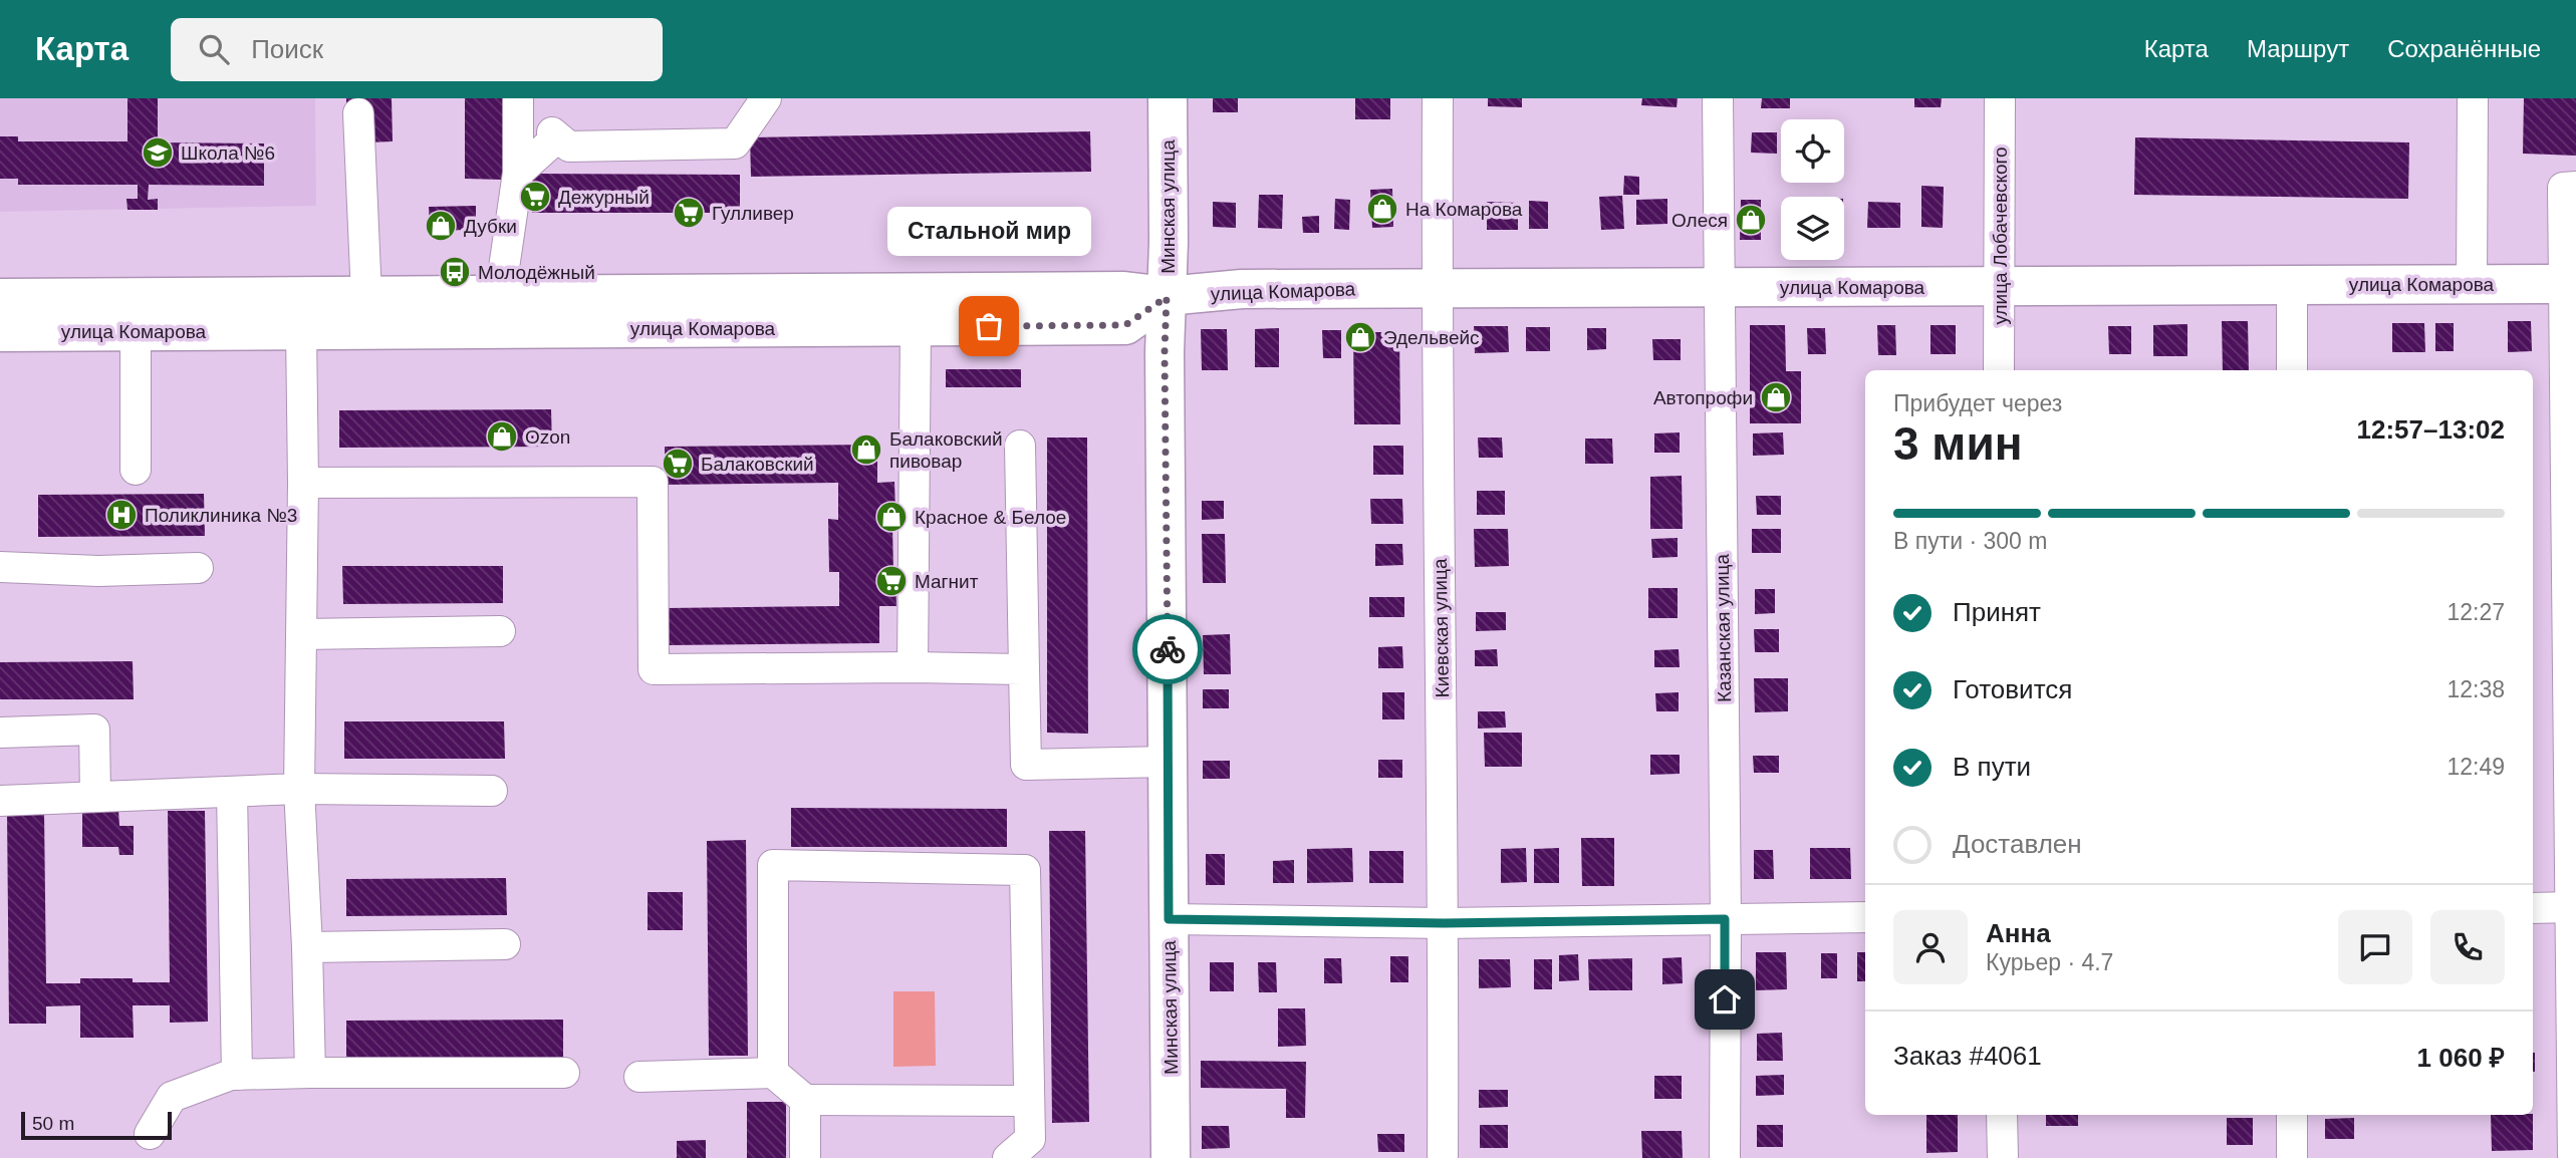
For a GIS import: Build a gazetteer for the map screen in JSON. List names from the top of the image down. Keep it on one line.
{"streets":{"main road":["Минская улица","улица Комарова"],"street":["улица Лобачевского","Киевская улица","Казанская улица"]},"crossings":[["Минская улица","улица Комарова"],["улица Лобачевского","улица Комарова"],["улица Комарова","Киевская улица"],["улица Комарова","Казанская улица"]],"places":{"school or university":["Школа №6"],"supermarket":["Дежурный","Гулливер","Балаковский","Магнит"],"shop":["На Комарова","Олеся","Дубки","Эдельвейс","Автопрофи","Ozon","Балаковский пивовар","Красное & Белое"],"bus stop":["Молодёжный"],"other":["Стальной мир"],"hospital":["Поликлиника №3"]},"scale_bar":"50 m","page":{"header":"Карта","search":"Поиск","nav":["Карта","Маршрут","Сохранённые"],"bubble":"Стальной мир","heading":["3 мин","Прибудет через","12:57–13:02"],"panel":["Анна","Курьер · 4.7","Заказ #4061","1 060 ₽"],"bar":"В пути · 300 m","list":[["Принят","12:27"],["Готовится","12:38"],["В пути","12:49"],"Доставлен"],"scale":"50 m"}}
